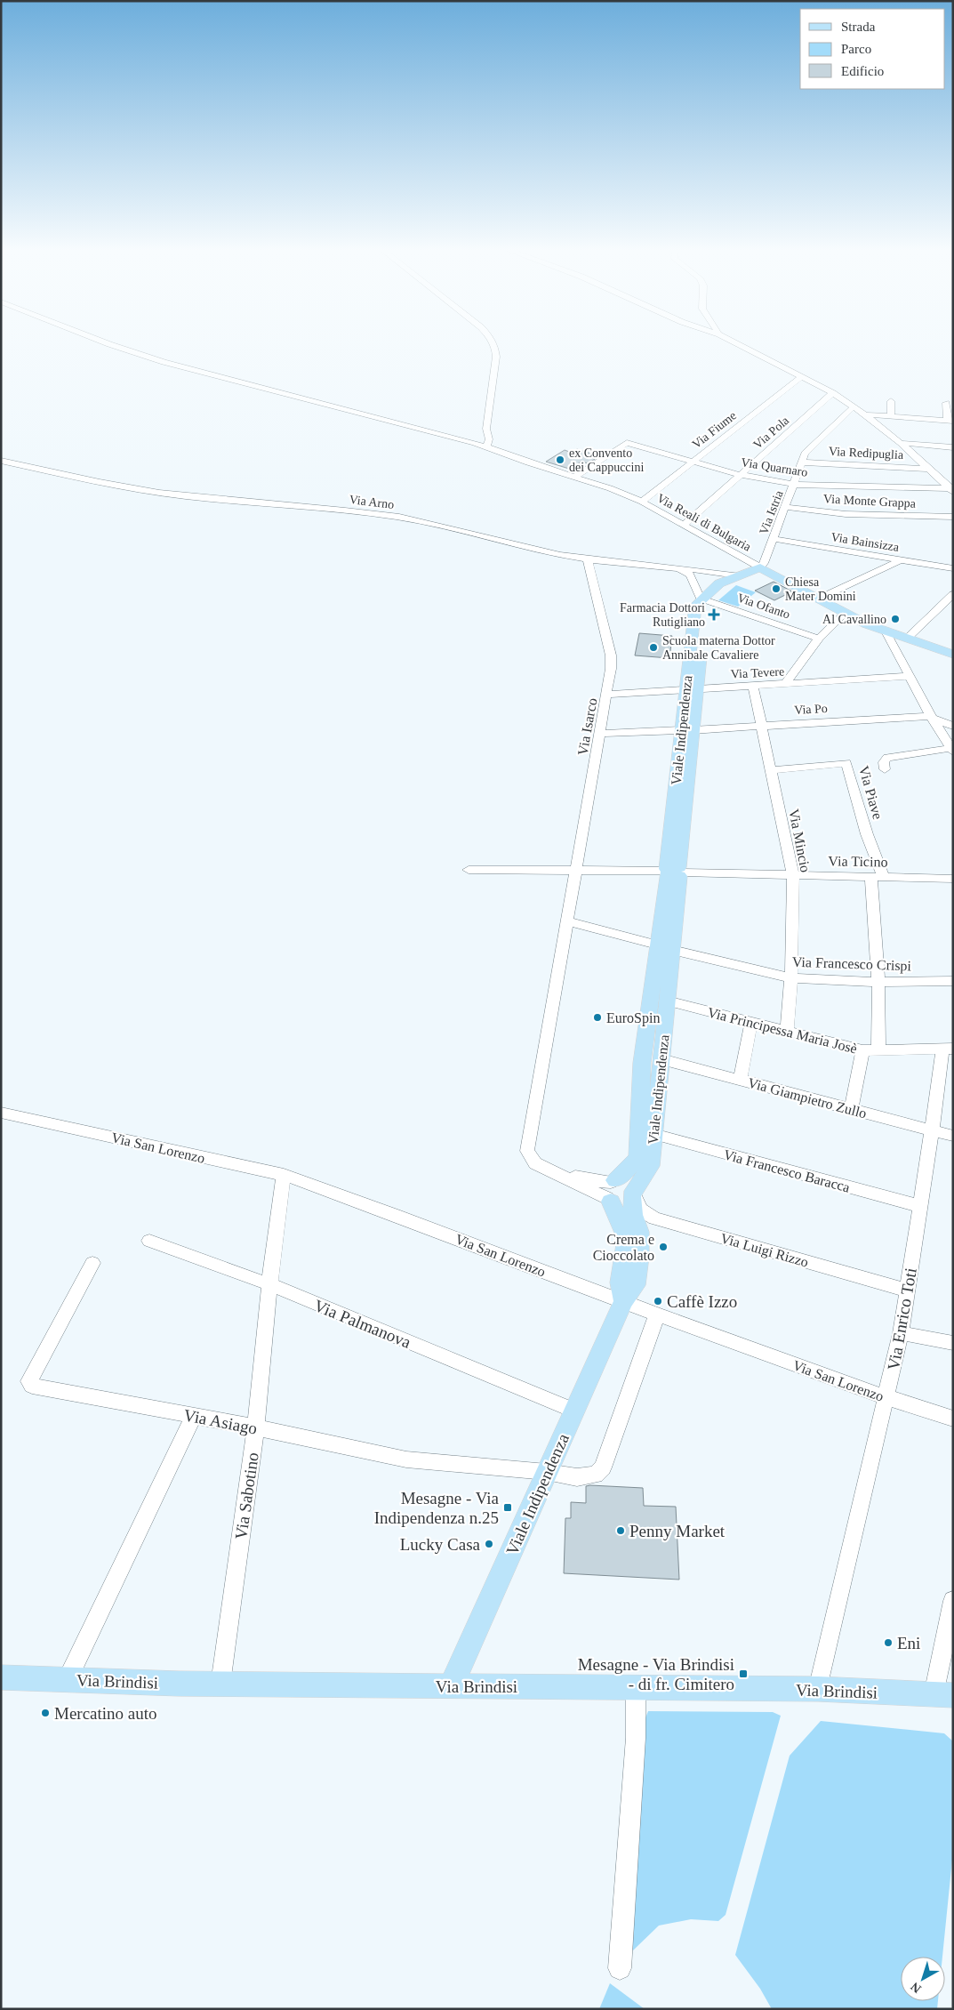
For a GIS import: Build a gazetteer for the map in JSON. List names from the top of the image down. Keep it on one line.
{"streets":{"main road":["Viale Indipendenza","Via Brindisi"],"street":["Via Fiume","Via Pola","Via Redipuglia","Via Quarnaro","Via Monte Grappa","Via Arno","Via Istria","Via Reali di Bulgaria","Via Bainsizza","Via Ofanto","Via Tevere","Via Po","Via Isarco","Via Piave","Via Mincio","Via Ticino","Via Francesco Crispi","Via Principessa Maria Josè","Via Giampietro Zullo","Via San Lorenzo","Via Francesco Baracca","Via Luigi Rizzo","Via Enrico Toti","Via Palmanova","Via Asiago","Via Sabotino"]},"crossings":[["Via Fiume","Via Quarnaro"],["Via Fiume","Via Reali di Bulgaria"],["Via Pola","Via Quarnaro"],["Via Pola","Via Reali di Bulgaria"],["Via Redipuglia","Via Istria"],["Via Quarnaro","Via Istria"],["Via Quarnaro","Via Reali di Bulgaria"],["Via Monte Grappa","Via Istria"],["Via Arno","Via Isarco"],["Via Istria","Via Reali di Bulgaria"],["Via Istria","Via Bainsizza"],["Via Ofanto","Viale Indipendenza"],["Via Tevere","Via Isarco"],["Via Tevere","Viale Indipendenza"],["Via Tevere","Via Mincio"],["Via Po","Via Isarco"],["Via Po","Viale Indipendenza"],["Via Po","Via Mincio"],["Via Isarco","Viale Indipendenza"],["Via Isarco","Via Ticino"],["Via Isarco","Via Francesco Crispi"],["Viale Indipendenza","Via Ticino"],["Viale Indipendenza","Via Francesco Crispi"],["Viale Indipendenza","Via Principessa Maria Josè"],["Viale Indipendenza","Via Giampietro Zullo"],["Viale Indipendenza","Via San Lorenzo"],["Viale Indipendenza","Via Francesco Baracca"],["Viale Indipendenza","Via Luigi Rizzo"],["Viale Indipendenza","Via Palmanova"],["Viale Indipendenza","Via Asiago"],["Viale Indipendenza","Via Brindisi"],["Via Piave","Via Mincio"],["Via Piave","Via Ticino"],["Via Mincio","Via Ticino"],["Via Mincio","Via Francesco Crispi"],["Via Mincio","Via Principessa Maria Josè"],["Via Principessa Maria Josè","Via Enrico Toti"],["Via Giampietro Zullo","Via Enrico Toti"],["Via San Lorenzo","Via Enrico Toti"],["Via San Lorenzo","Via Asiago"],["Via San Lorenzo","Via Sabotino"],["Via Francesco Baracca","Via Enrico Toti"],["Via Luigi Rizzo","Via Enrico Toti"],["Via Enrico Toti","Via Brindisi"],["Via Palmanova","Via Sabotino"],["Via Asiago","Via Sabotino"],["Via Sabotino","Via Brindisi"]],"places":{"other":["ex Convento dei Cappuccini","Chiesa Mater Domini","Al Cavallino","Scuola materna Dottor Annibale Cavaliere","EuroSpin","Crema e Cioccolato","Caffè Izzo","Penny Market","Lucky Casa","Eni","Mercatino auto"],"health":["Farmacia Dottori Rutigliano"],"transit":["Mesagne - Via Indipendenza n.25","Mesagne - Via Brindisi - di fr. Cimitero"]},"legend":["Strada","Parco","Edificio"],"north":"bottom left"}
